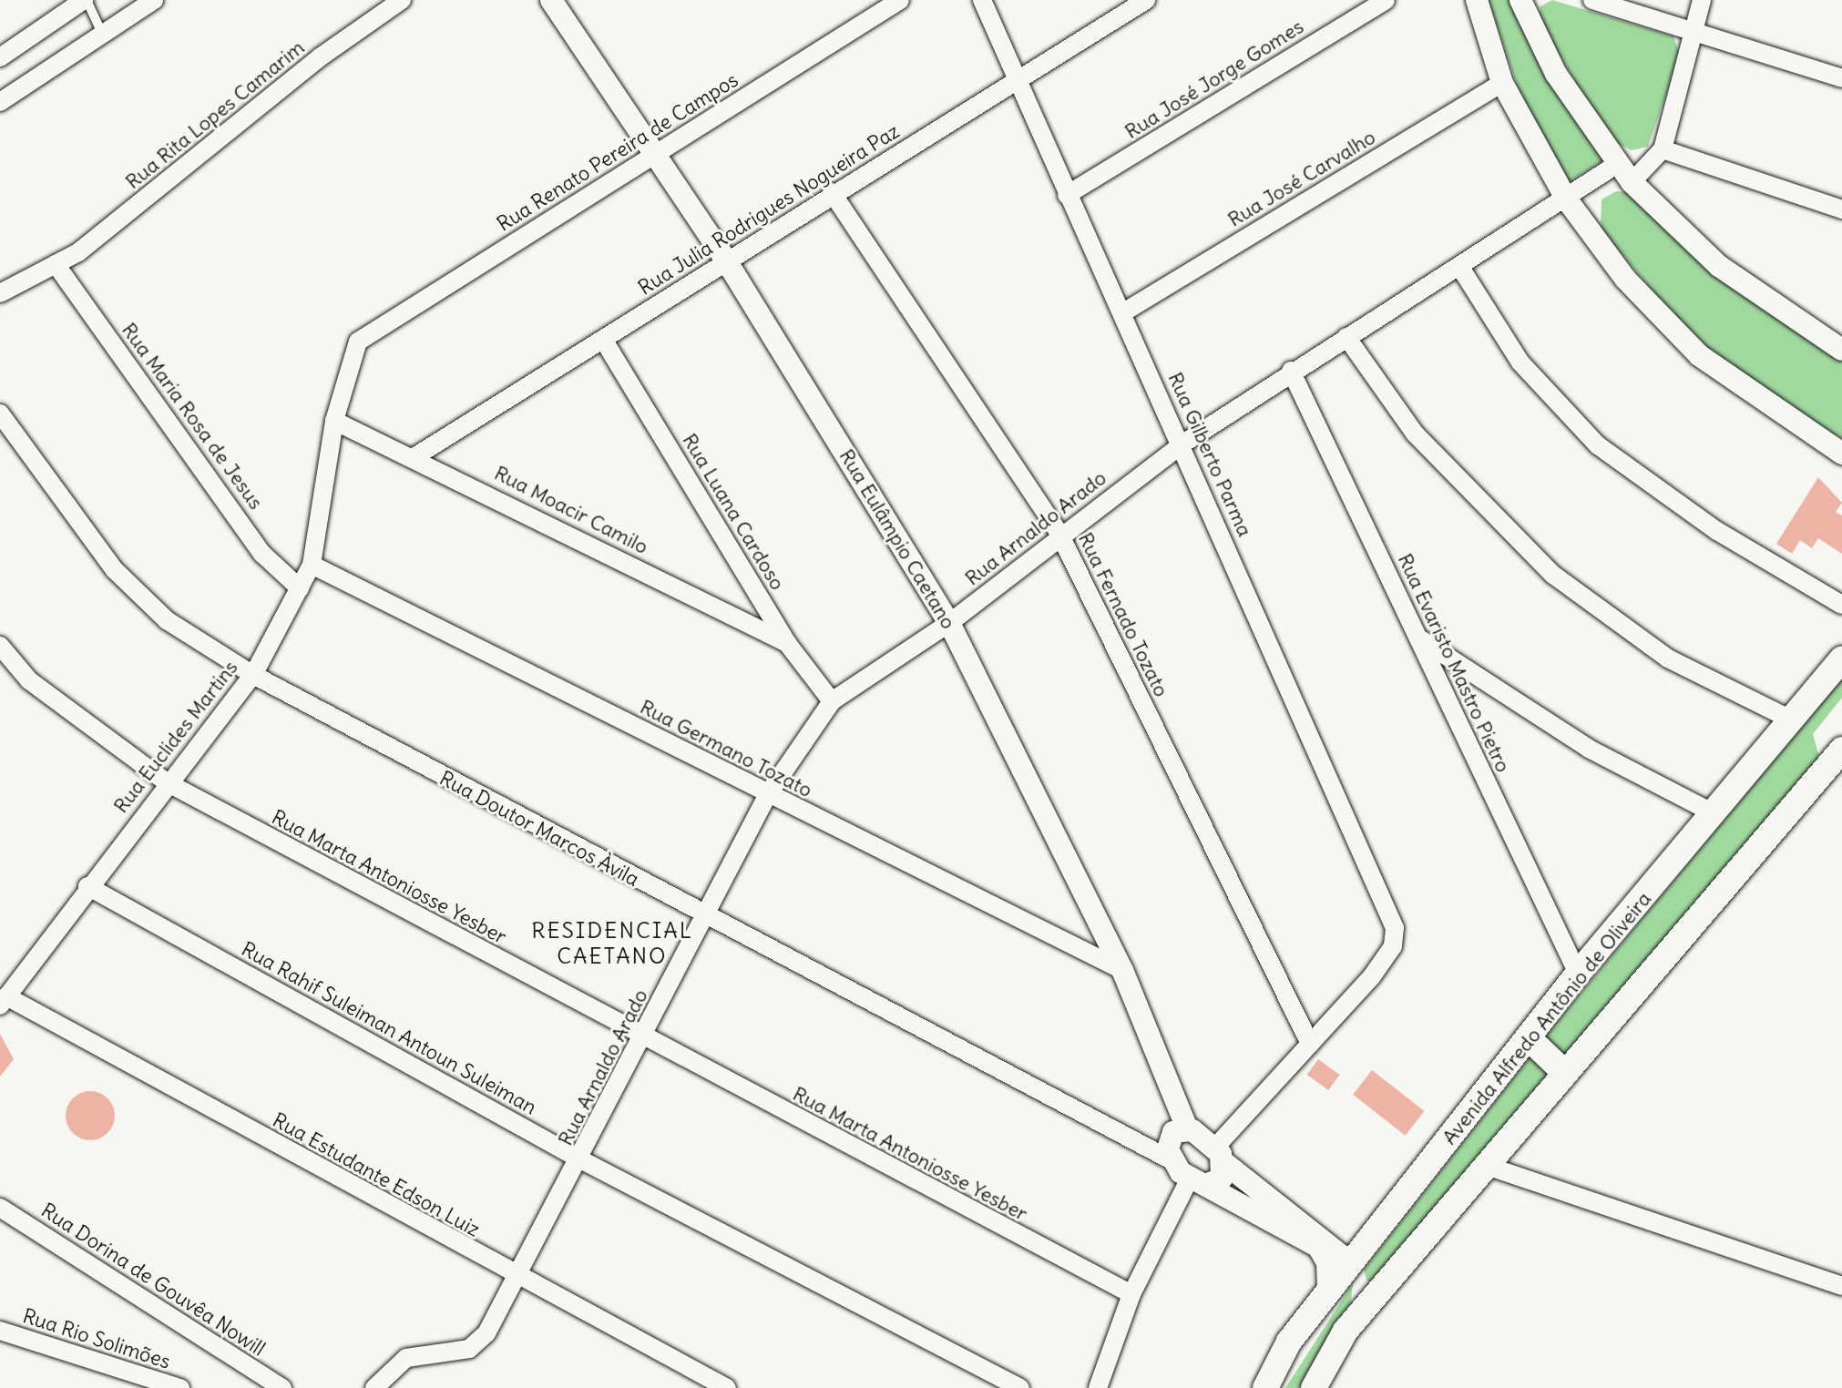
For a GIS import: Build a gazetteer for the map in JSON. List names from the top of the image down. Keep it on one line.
{"streets":{"main road":["Avenida Alfredo Antônio de Oliveira"],"street":["Rua José Jorge Gomes","Rua Rita Lopes Camarim","Rua Renato Pereira de Campos","Rua José Carvalho","Rua Julia Rodrigues Nogueira Paz","Rua Maria Rosa de Jesus","Rua Gilberto Parma","Rua Moacir Camilo","Rua Luana Cardoso","Rua Arnaldo Arado","Rua Eulâmpio Caetano","Rua Fernado Tozato","Rua Evaristo Mastro Pietro","Rua Euclides Martins","Rua Germano Tozato","Rua Doutor Marcos Àvila","Rua Marta Antoniosse Yesber","Rua Rahif Suleiman Antoun Suleiman","Rua Estudante Edson Luiz","Rua Dorina de Gouvêa Nowill","Rua Rio Solimões"]},"crossings":[["Rua José Jorge Gomes","Rua Gilberto Parma"],["Rua Rita Lopes Camarim","Rua Maria Rosa de Jesus"],["Rua Renato Pereira de Campos","Rua Eulâmpio Caetano"],["Rua Renato Pereira de Campos","Rua Euclides Martins"],["Rua José Carvalho","Rua Gilberto Parma"],["Rua Julia Rodrigues Nogueira Paz","Rua Gilberto Parma"],["Rua Julia Rodrigues Nogueira Paz","Rua Moacir Camilo"],["Rua Julia Rodrigues Nogueira Paz","Rua Luana Cardoso"],["Rua Julia Rodrigues Nogueira Paz","Rua Eulâmpio Caetano"],["Rua Julia Rodrigues Nogueira Paz","Rua Fernado Tozato"],["Rua Maria Rosa de Jesus","Rua Euclides Martins"],["Rua Gilberto Parma","Rua Arnaldo Arado"],["Rua Gilberto Parma","Rua Fernado Tozato"],["Rua Moacir Camilo","Rua Luana Cardoso"],["Rua Moacir Camilo","Rua Euclides Martins"],["Rua Luana Cardoso","Rua Arnaldo Arado"],["Rua Arnaldo Arado","Rua Eulâmpio Caetano"],["Rua Arnaldo Arado","Rua Fernado Tozato"],["Rua Arnaldo Arado","Rua Evaristo Mastro Pietro"],["Rua Arnaldo Arado","Rua Germano Tozato"],["Rua Arnaldo Arado","Rua Doutor Marcos Àvila"],["Rua Arnaldo Arado","Rua Marta Antoniosse Yesber"],["Rua Arnaldo Arado","Rua Rahif Suleiman Antoun Suleiman"],["Rua Arnaldo Arado","Rua Estudante Edson Luiz"],["Rua Eulâmpio Caetano","Rua Germano Tozato"],["Rua Evaristo Mastro Pietro","Avenida Alfredo Antônio de Oliveira"],["Rua Euclides Martins","Rua Germano Tozato"],["Rua Euclides Martins","Rua Doutor Marcos Àvila"],["Rua Euclides Martins","Rua Marta Antoniosse Yesber"],["Rua Euclides Martins","Rua Rahif Suleiman Antoun Suleiman"],["Rua Euclides Martins","Rua Estudante Edson Luiz"]],"districts":["RESIDENCIAL CAETANO"]}
